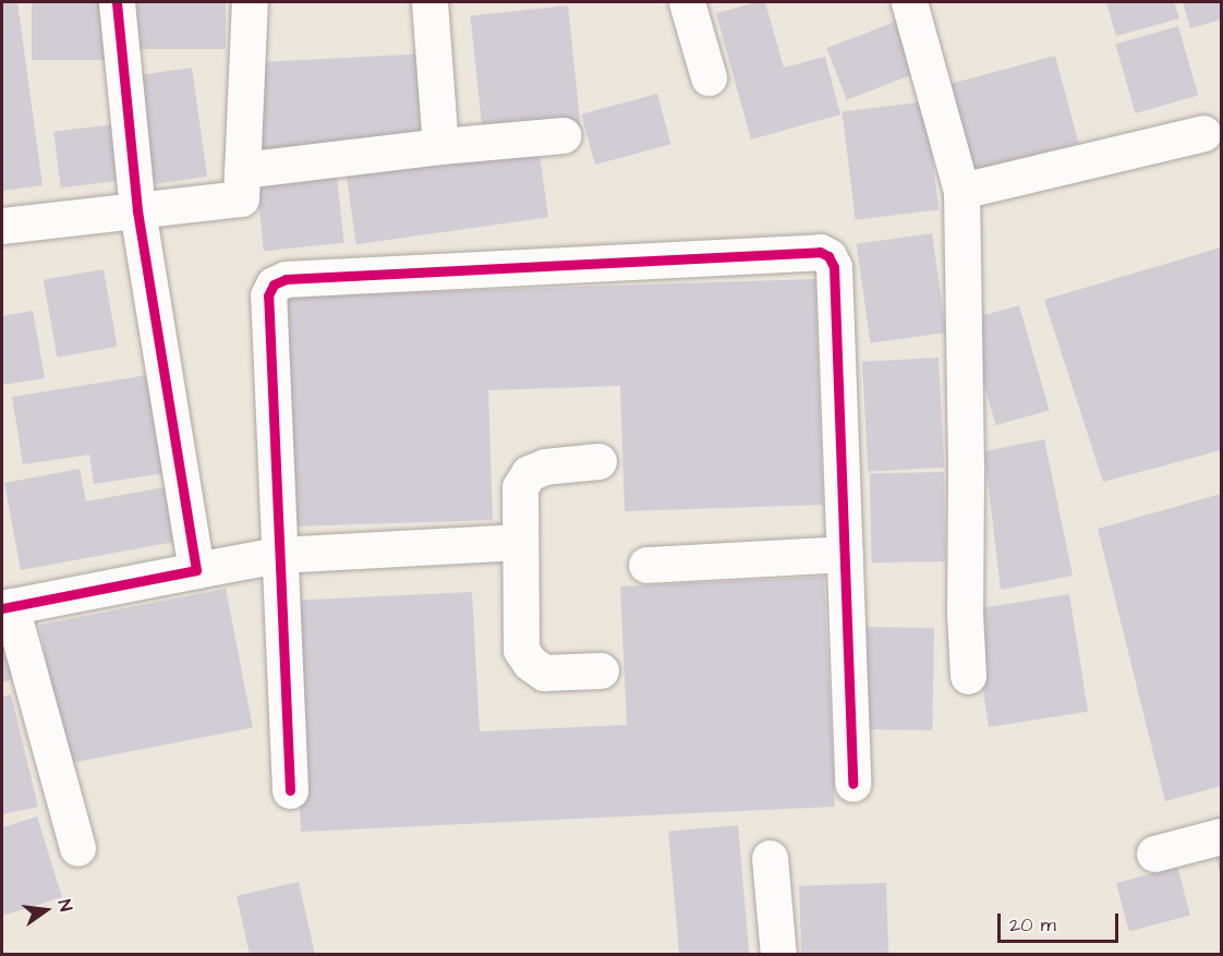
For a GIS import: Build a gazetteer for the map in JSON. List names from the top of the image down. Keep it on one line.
{"scale_bar":"20 m","north":"right"}
